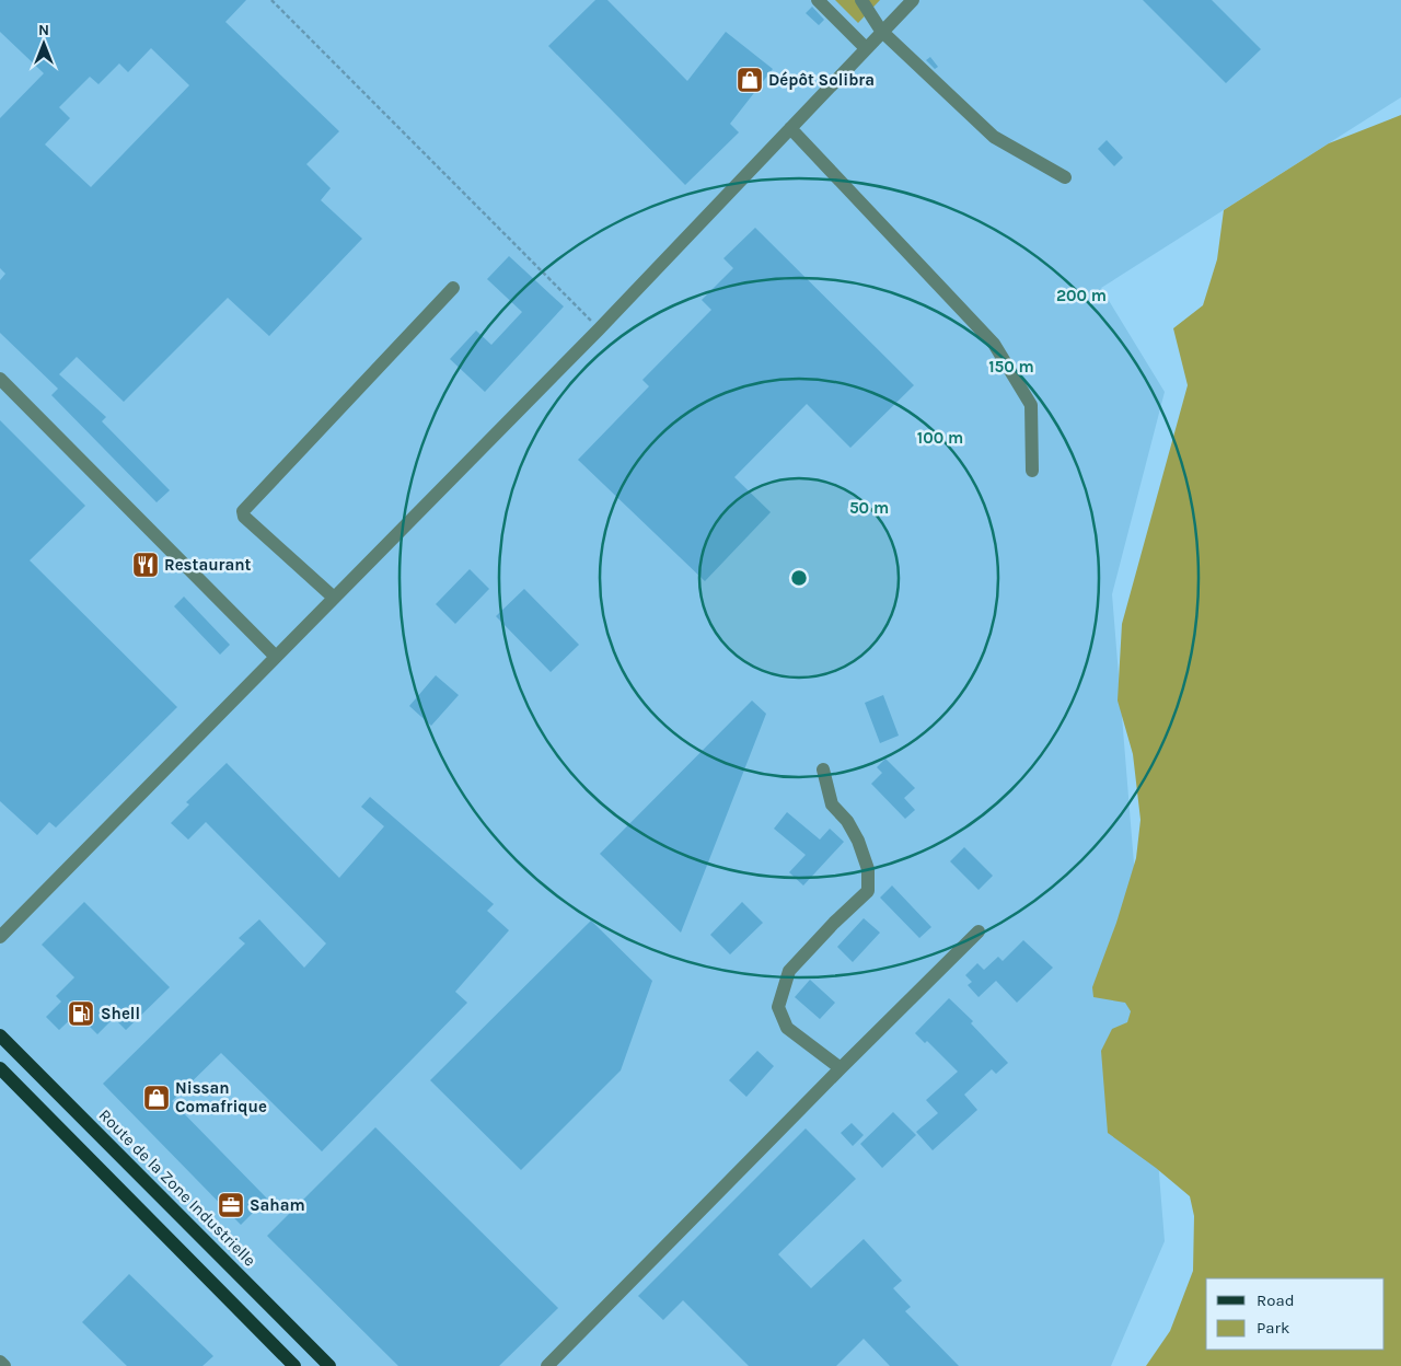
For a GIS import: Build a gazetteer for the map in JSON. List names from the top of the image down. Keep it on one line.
{"streets":{"main road":["Route de la Zone Industrielle"]},"places":{"shop":["Dépôt Solibra","Nissan Comafrique"],"restaurant":["Restaurant"],"fuel station":["Shell"],"office":["Saham"]},"legend":["Road","Park"],"north":"top","rings":["200 m","150 m","100 m","50 m"]}
